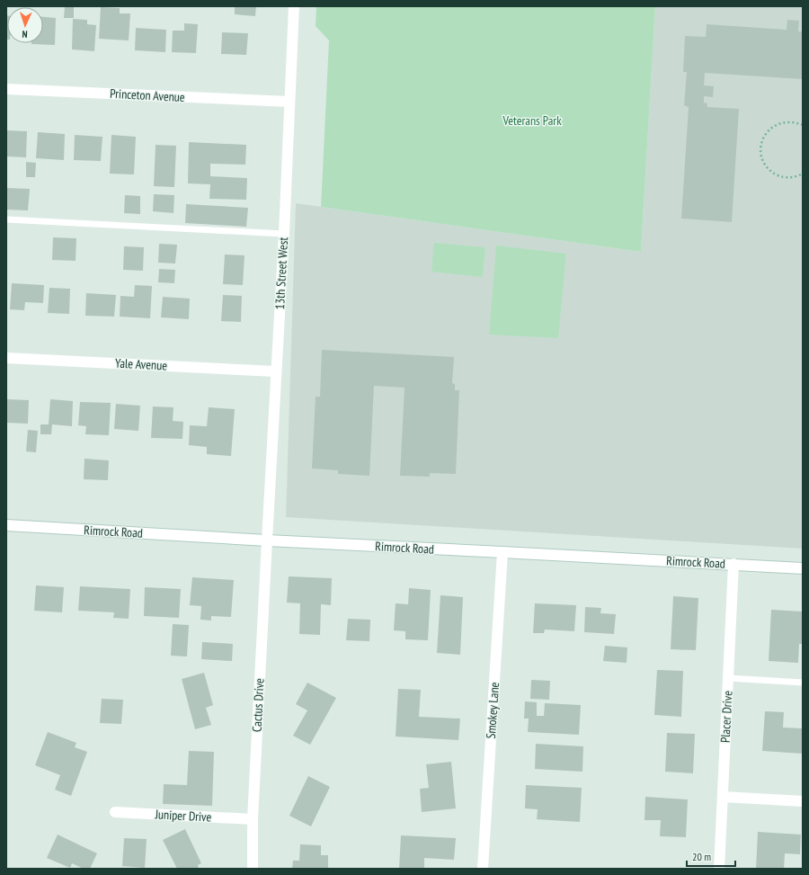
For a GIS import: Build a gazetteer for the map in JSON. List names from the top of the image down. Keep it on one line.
{"streets":{"street":["Princeton Avenue","13th Street West","Yale Avenue","Rimrock Road","Cactus Drive","Smokey Lane","Placer Drive","Juniper Drive"]},"crossings":[["Princeton Avenue","13th Street West"],["13th Street West","Yale Avenue"],["13th Street West","Rimrock Road"],["13th Street West","Cactus Drive"],["Rimrock Road","Cactus Drive"],["Rimrock Road","Smokey Lane"],["Rimrock Road","Placer Drive"],["Cactus Drive","Juniper Drive"]],"parks":["Veterans Park"],"scale_bar":"20 m","north":"bottom"}
